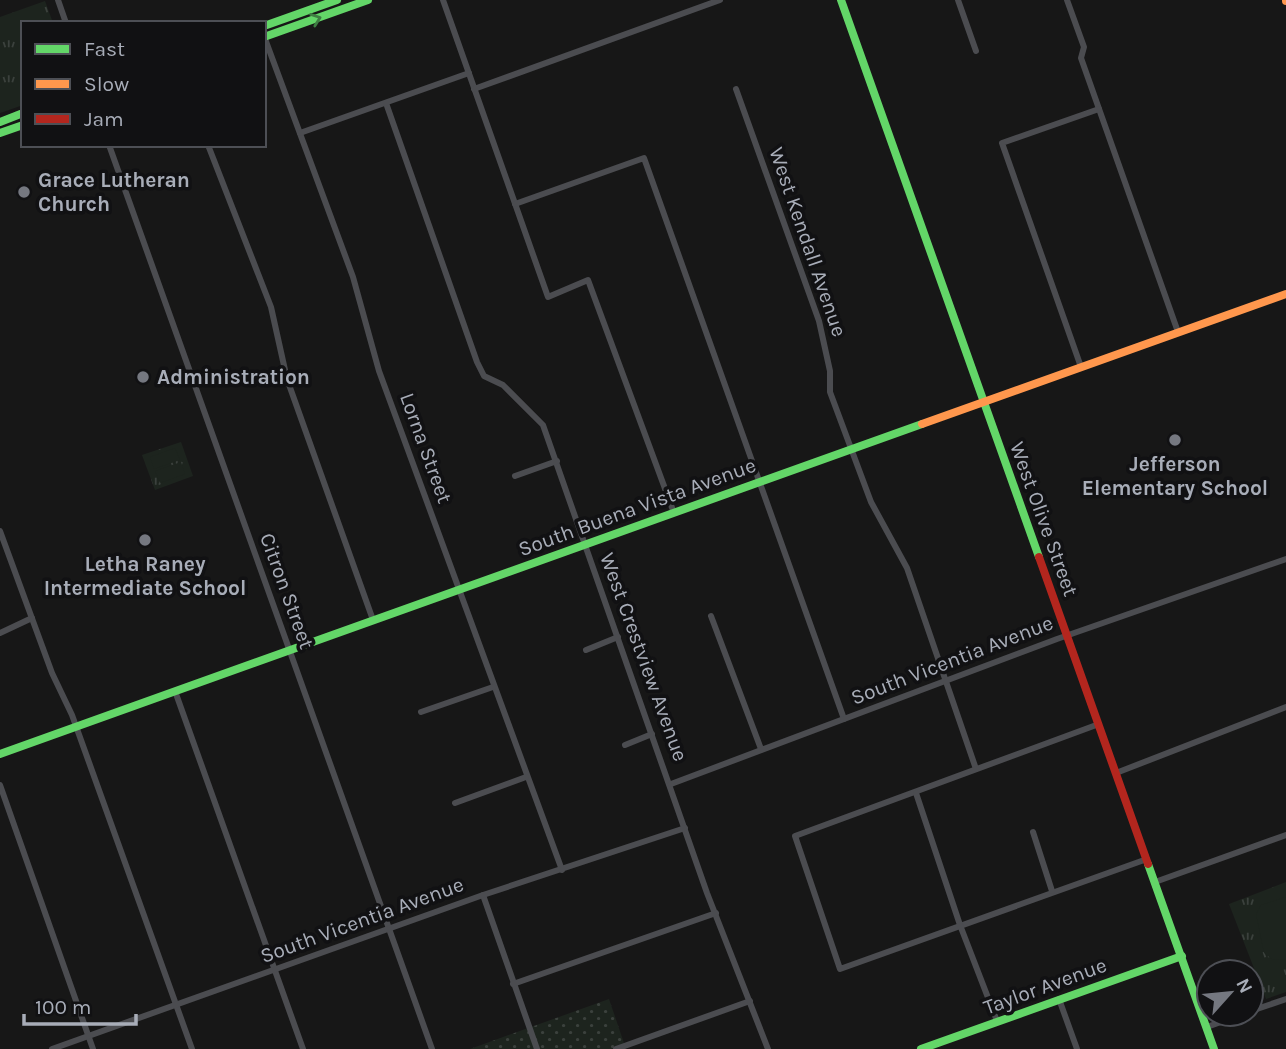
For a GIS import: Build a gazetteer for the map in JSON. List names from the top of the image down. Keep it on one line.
{"streets":{"street":["West Kendall Avenue","Lorna Street","South Buena Vista Avenue","West Olive Street","Citron Street","West Crestview Avenue","South Vicentia Avenue","Taylor Avenue"]},"crossings":[["West Kendall Avenue","South Buena Vista Avenue"],["West Kendall Avenue","South Vicentia Avenue"],["Lorna Street","South Buena Vista Avenue"],["Lorna Street","South Vicentia Avenue"],["South Buena Vista Avenue","West Olive Street"],["South Buena Vista Avenue","Citron Street"],["South Buena Vista Avenue","West Crestview Avenue"],["West Olive Street","South Vicentia Avenue"],["West Olive Street","Taylor Avenue"],["Citron Street","South Vicentia Avenue"],["West Crestview Avenue","South Vicentia Avenue"]],"places":["Grace Lutheran Church","Administration","Jefferson Elementary School","Letha Raney Intermediate School"],"legend":["Fast","Slow","Jam"],"scale_bar":"100 m","north":"top right"}
